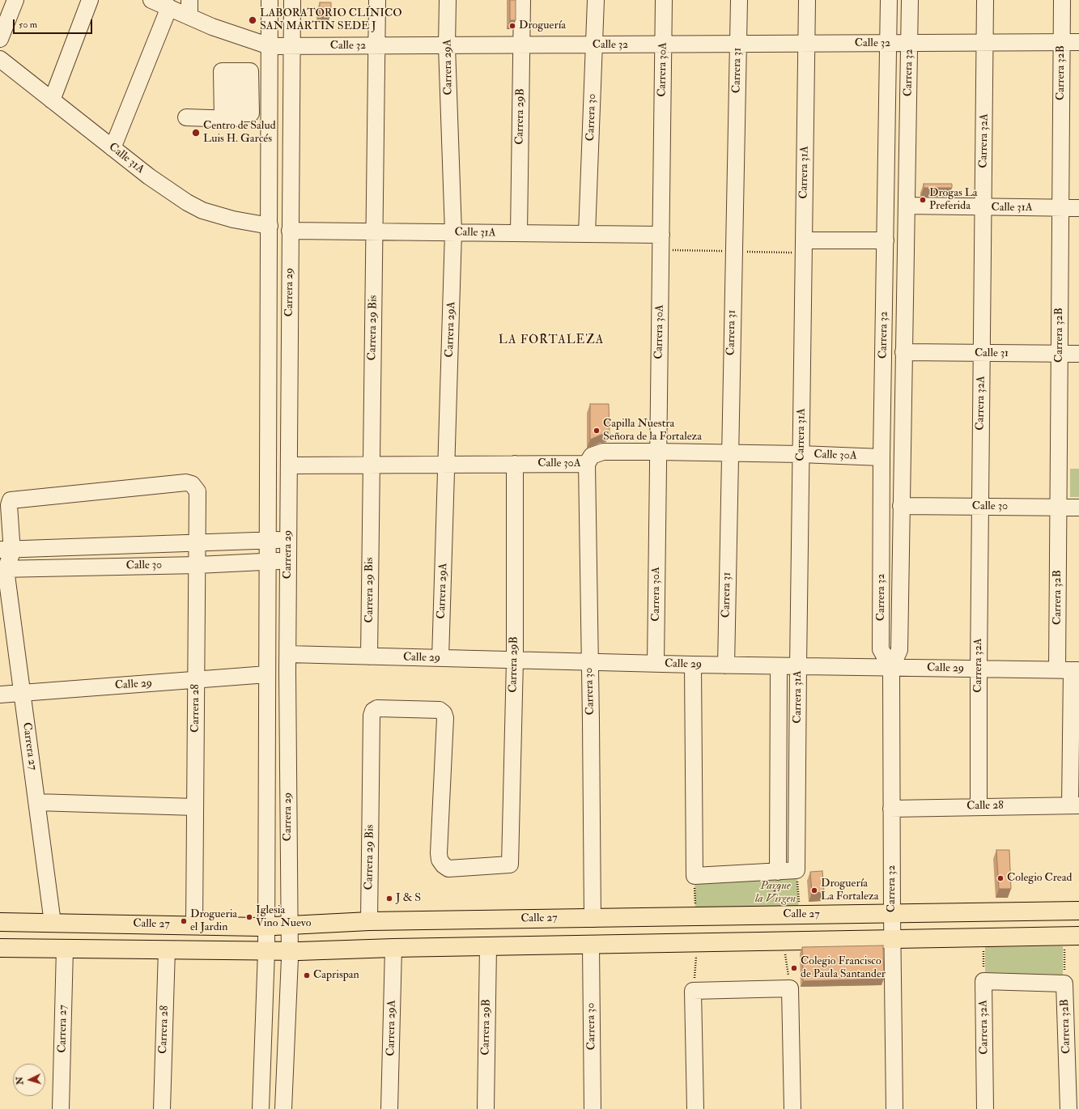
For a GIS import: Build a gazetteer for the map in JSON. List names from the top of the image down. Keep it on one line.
{"streets":{"main road":["Calle 27"],"street":["Calle 32","Carrera 29A","Carrera 30A","Carrera 31","Carrera 32","Carrera 32B","Carrera 29B","Carrera 30","Carrera 32A","Calle 31A","Carrera 31A","Carrera 29","Carrera 29 Bis","Calle 31","Calle 30A","Calle 30","Calle 29","Carrera 28","Carrera 27","Calle 28"]},"crossings":[["Calle 32","Carrera 29A"],["Calle 32","Carrera 30A"],["Calle 32","Carrera 31"],["Calle 32","Carrera 32"],["Calle 32","Carrera 32B"],["Calle 32","Carrera 29B"],["Calle 32","Carrera 30"],["Calle 32","Carrera 32A"],["Calle 32","Carrera 31A"],["Calle 32","Carrera 29"],["Calle 32","Carrera 29 Bis"],["Carrera 29A","Calle 31A"],["Carrera 29A","Calle 30A"],["Carrera 29A","Calle 29"],["Carrera 30A","Calle 31A"],["Carrera 30A","Calle 30A"],["Carrera 30A","Calle 29"],["Carrera 31","Calle 30A"],["Carrera 31","Calle 29"],["Carrera 32","Calle 31A"],["Carrera 32","Calle 31"],["Carrera 32","Calle 30A"],["Carrera 32","Calle 30"],["Carrera 32","Calle 29"],["Carrera 32","Calle 28"],["Carrera 32","Calle 27"],["Carrera 32B","Calle 31A"],["Carrera 32B","Calle 31"],["Carrera 32B","Calle 30"],["Carrera 32B","Calle 29"],["Carrera 32B","Calle 28"],["Carrera 29B","Calle 31A"],["Carrera 29B","Carrera 29 Bis"],["Carrera 29B","Calle 30A"],["Carrera 29B","Calle 29"],["Carrera 30","Calle 31A"],["Carrera 30","Calle 30A"],["Carrera 30","Calle 29"],["Carrera 30","Calle 27"],["Carrera 32A","Calle 31A"],["Carrera 32A","Calle 31"],["Carrera 32A","Calle 30"],["Carrera 32A","Calle 29"],["Carrera 32A","Calle 28"],["Calle 31A","Carrera 29"],["Calle 31A","Carrera 29 Bis"],["Carrera 31A","Calle 30A"],["Carrera 31A","Calle 29"],["Carrera 29","Calle 30A"],["Carrera 29","Calle 30"],["Carrera 29","Calle 29"],["Carrera 29","Calle 27"],["Carrera 29 Bis","Calle 30A"],["Carrera 29 Bis","Calle 29"],["Carrera 29 Bis","Calle 27"],["Calle 30","Carrera 28"],["Calle 30","Carrera 27"],["Calle 29","Carrera 28"],["Calle 29","Carrera 27"],["Carrera 28","Calle 27"],["Carrera 27","Calle 27"]],"districts":["LA FORTALEZA"],"parks":["Parque la Virgen"],"places":["LABORATORIO CLÍNICO SAN MARTIN SEDE J","Droguería","Centro de Salud Luis H. Garcés","Drogas La Preferida","Capilla Nuestra Señora de la Fortaleza","Colegio Cread","Droguería La Fortaleza","J & S","Iglesia Vino Nuevo","Drogueria el Jardin","Colegio Francisco de Paula Santander","Caprispan"],"scale_bar":"50 m","north":"left"}
